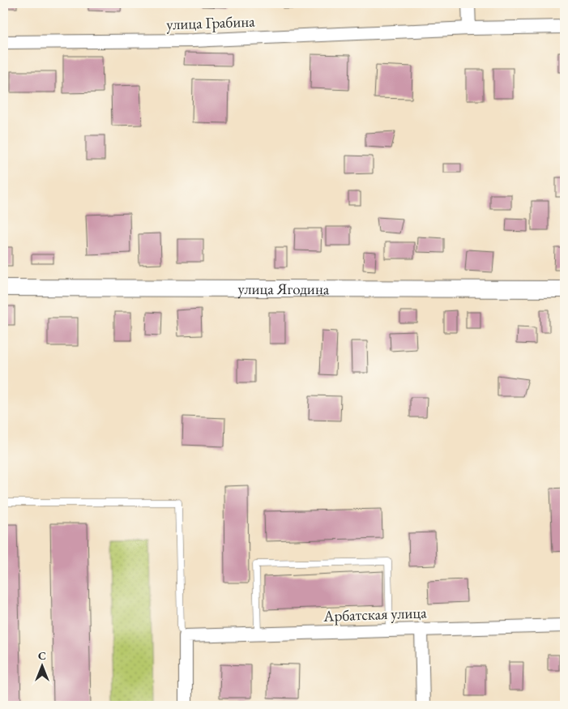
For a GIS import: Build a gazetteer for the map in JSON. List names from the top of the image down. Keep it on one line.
{"streets":{"street":["улица Грабина","улица Ягодина","Арбатская улица"]},"north":"top"}
